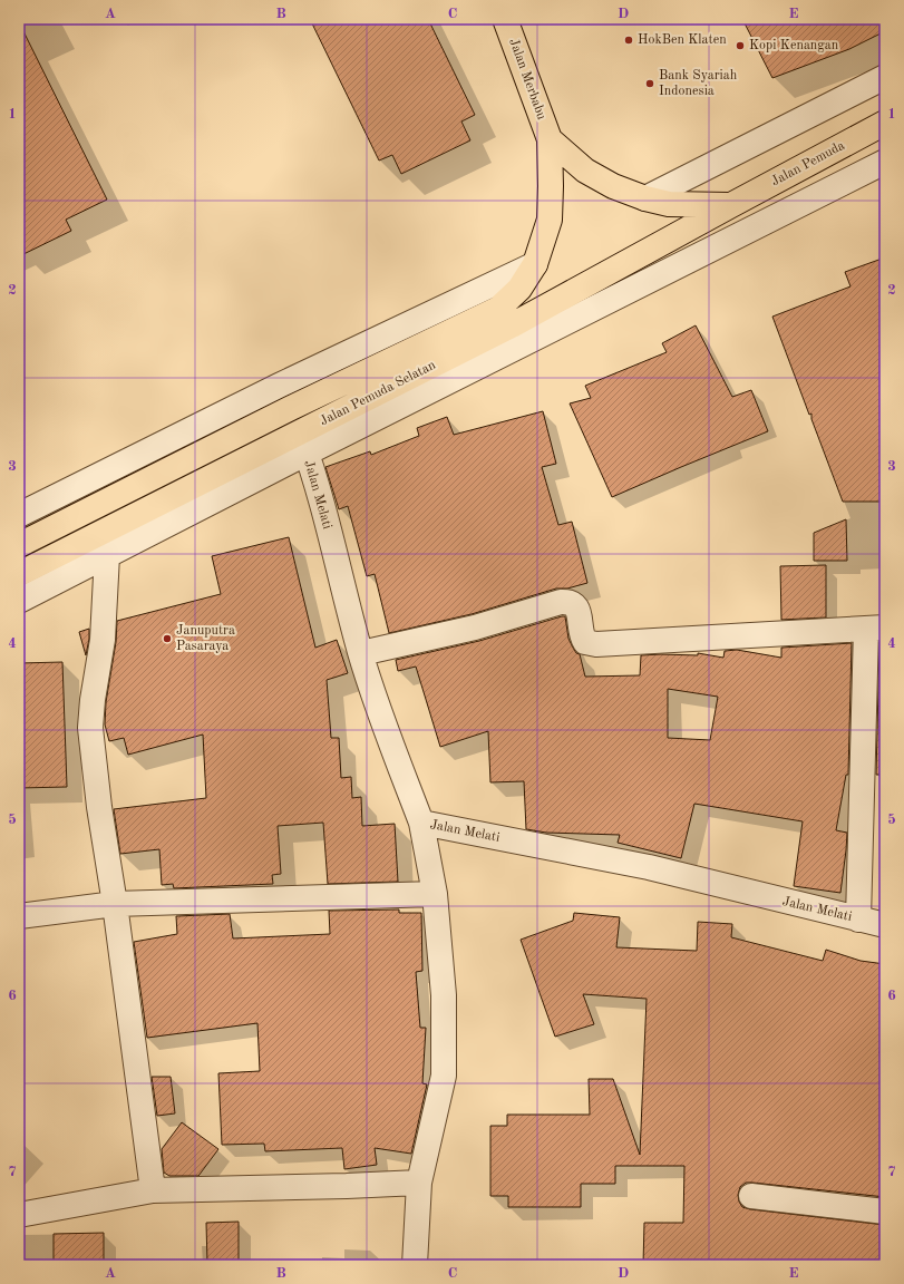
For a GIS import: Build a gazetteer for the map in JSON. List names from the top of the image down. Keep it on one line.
{"streets":{"main road":["Jalan Merbabu","Jalan Pemuda","Jalan Pemuda Selatan"],"street":["Jalan Melati"]},"crossings":[["Jalan Merbabu","Jalan Pemuda Selatan"],["Jalan Pemuda","Jalan Pemuda Selatan"],["Jalan Pemuda Selatan","Jalan Melati"]],"places":["HokBen Klaten","Kopi Kenangan","Bank Syariah Indonesia","Januputra Pasaraya"],"grid":{"columns":["A","B","C","D","E"],"rows":["1","2","3","4","5","6","7"]}}
